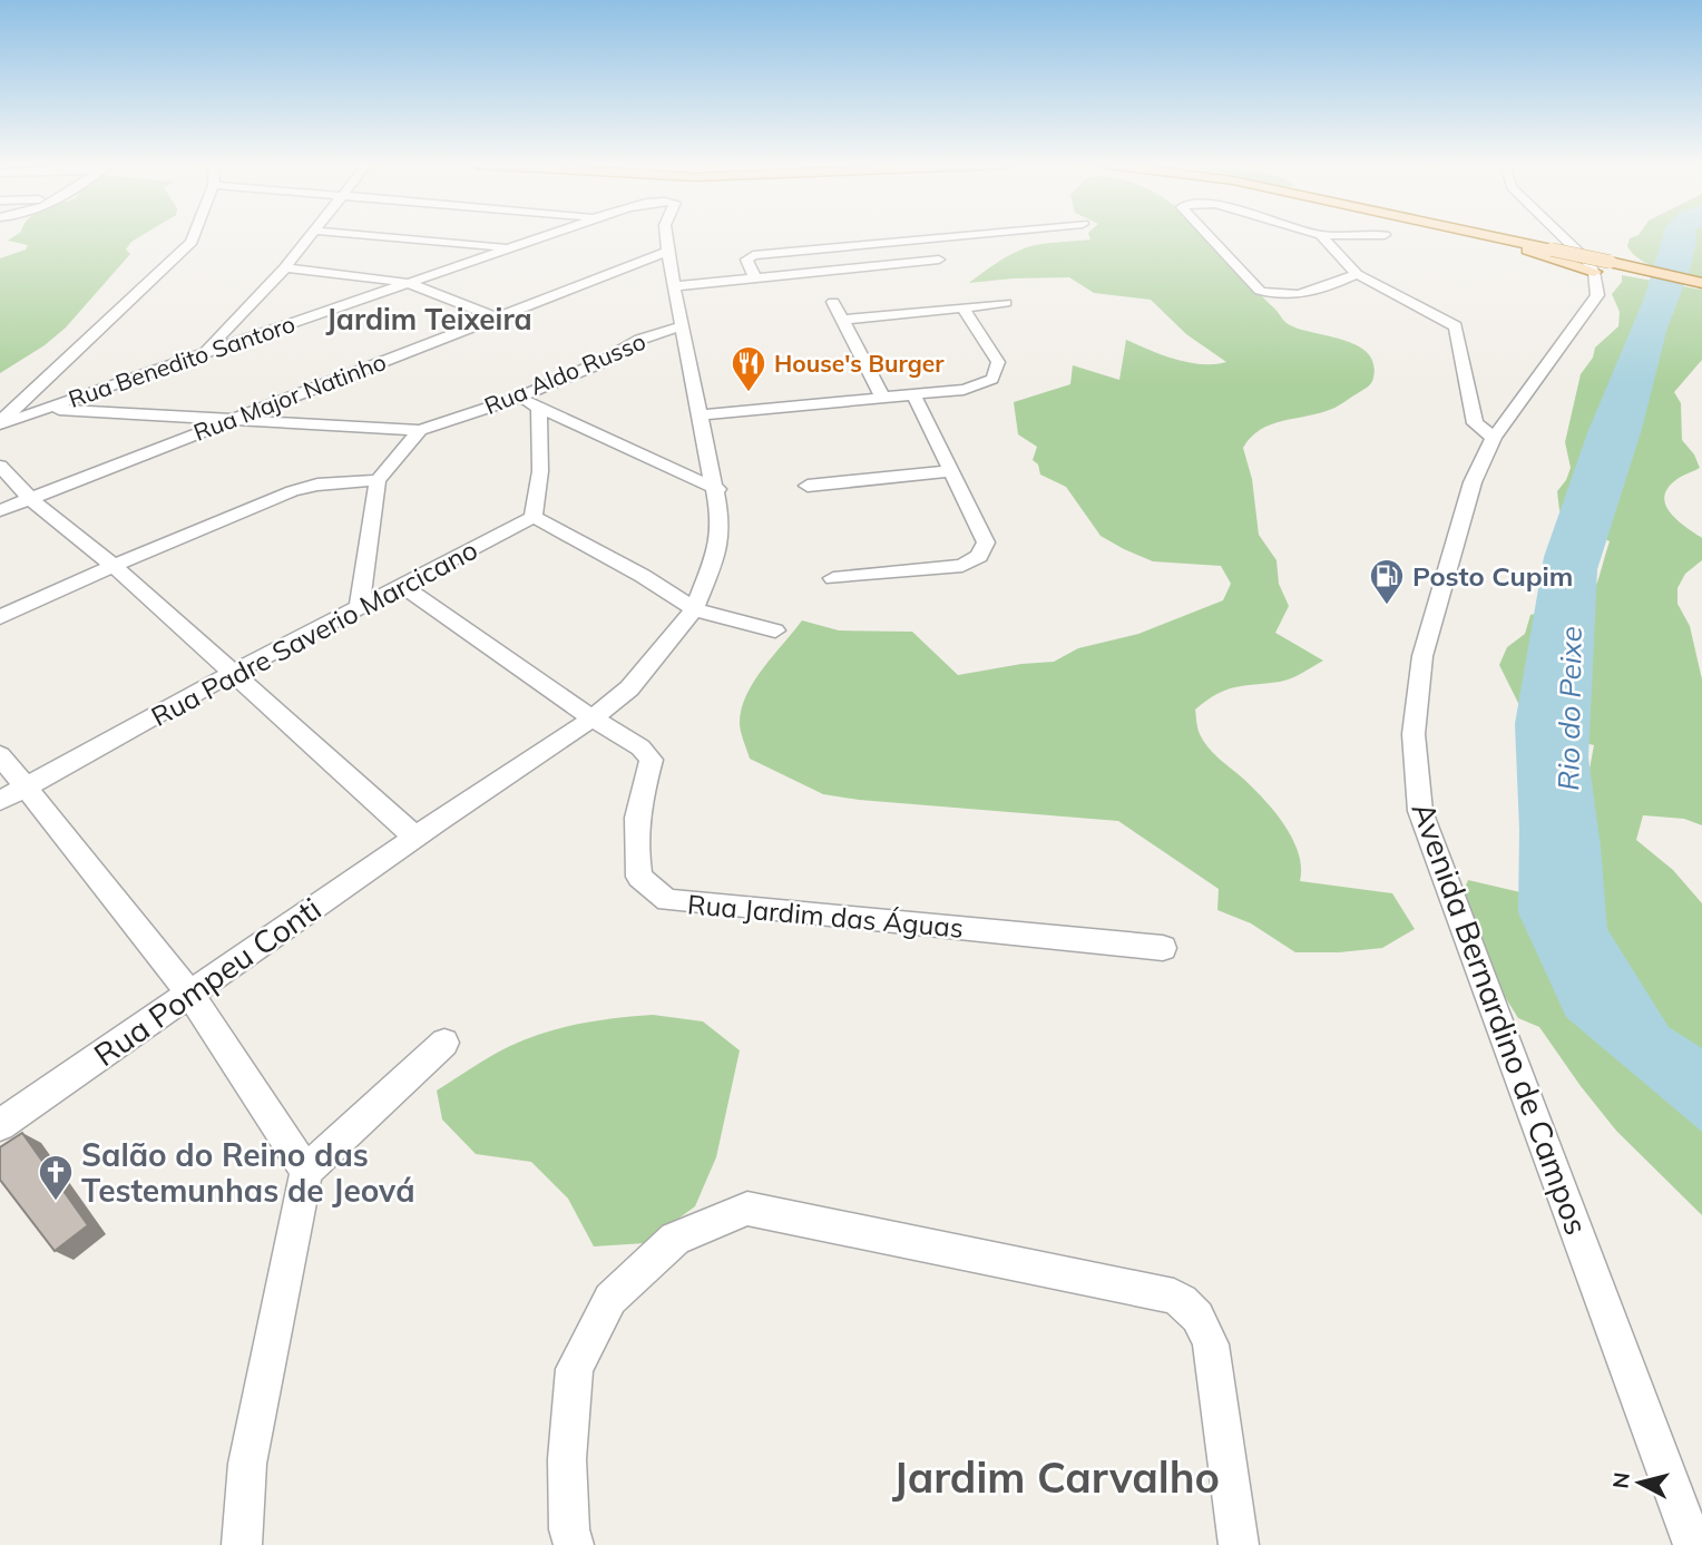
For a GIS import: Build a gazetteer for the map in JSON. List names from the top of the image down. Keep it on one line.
{"streets":{"street":["Rua Benedito Santoro","Rua Aldo Russo","Rua Major Natinho","Rua Padre Saverio Marcicano","Rua Jardim das Águas","Rua Pompeu Conti","Avenida Bernardino de Campos"]},"crossings":[["Rua Aldo Russo","Rua Pompeu Conti"],["Rua Major Natinho","Rua Pompeu Conti"],["Rua Jardim das Águas","Rua Pompeu Conti"]],"districts":["Jardim Teixeira","Jardim Carvalho"],"water":["Rio do Peixe"],"places":{"restaurant":["House's Burger"],"fuel station":["Posto Cupim"],"church":["Salão do Reino das Testemunhas de Jeová"]},"north":"left"}
